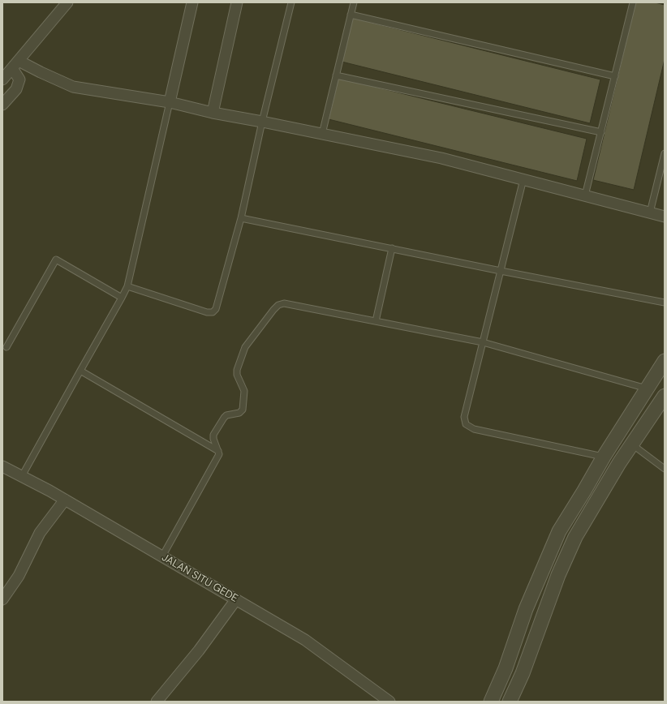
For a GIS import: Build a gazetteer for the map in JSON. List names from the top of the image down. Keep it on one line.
{"streets":{"street":["JALAN SITU GEDE"]}}
